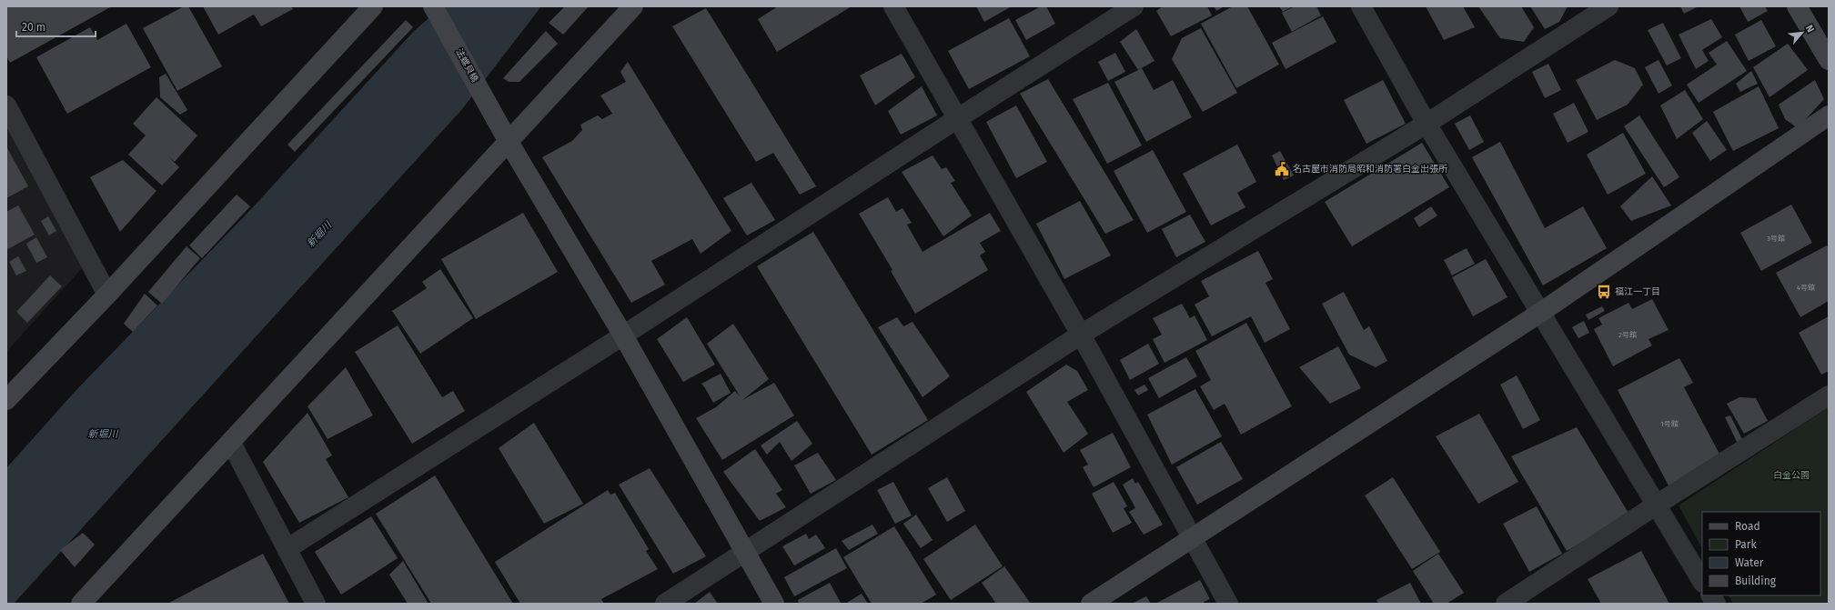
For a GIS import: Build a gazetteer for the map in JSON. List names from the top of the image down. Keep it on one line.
{"streets":{"street":["法螺貝橋"]},"water":["新堀川"],"parks":["白金公園"],"places":{"public building":["名古屋市消防局昭和消防署白金出張所"],"bus stop":["福江一丁目"]},"house_numbers":["3号館","4号館","2号館","1号館"],"legend":["Road","Park","Water","Building"],"scale_bar":"20 m","north":"top right"}
